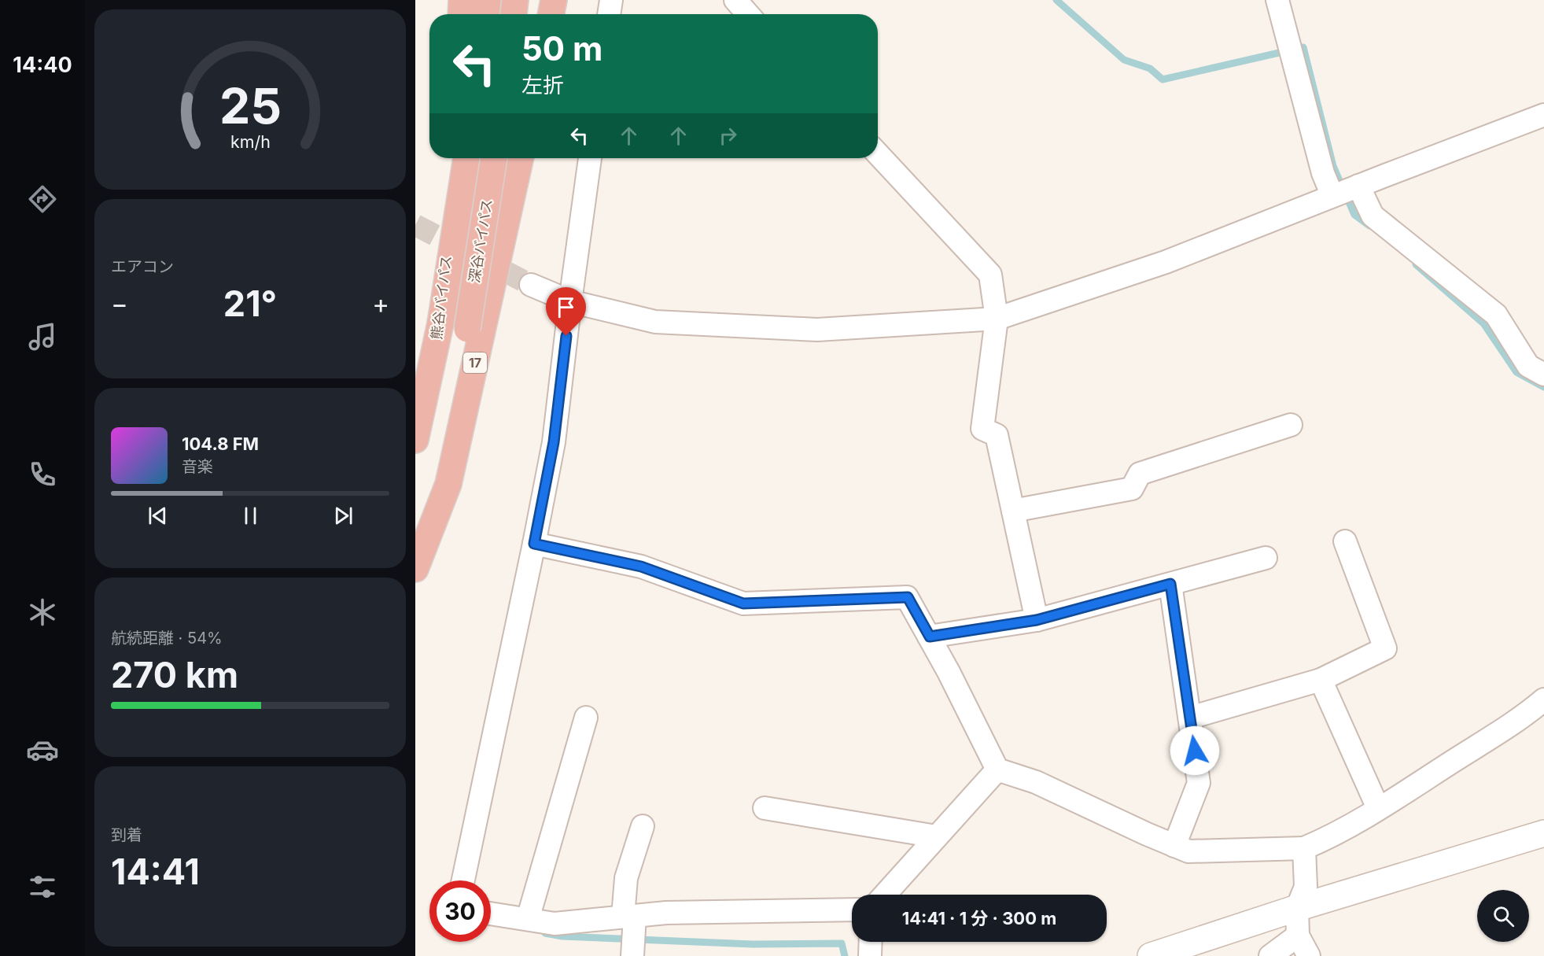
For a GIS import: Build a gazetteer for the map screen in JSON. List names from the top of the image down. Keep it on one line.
{"streets":{"highway":["深谷バイパス","熊谷バイパス","17"]},"crossings":[["深谷バイパス","熊谷バイパス"]],"page":{"tabs":"14:40","turn":["50 m","左折"],"tile":["エアコン",["航続距離 · 54%","270 km"],["到着","14:41"]],"heat":["−","21°","+"],"song":["104.8 FM","音楽"],"limit":"30","trip":"14:41 · 1 分 · 300 m","gauge":["25","km/h"]}}
